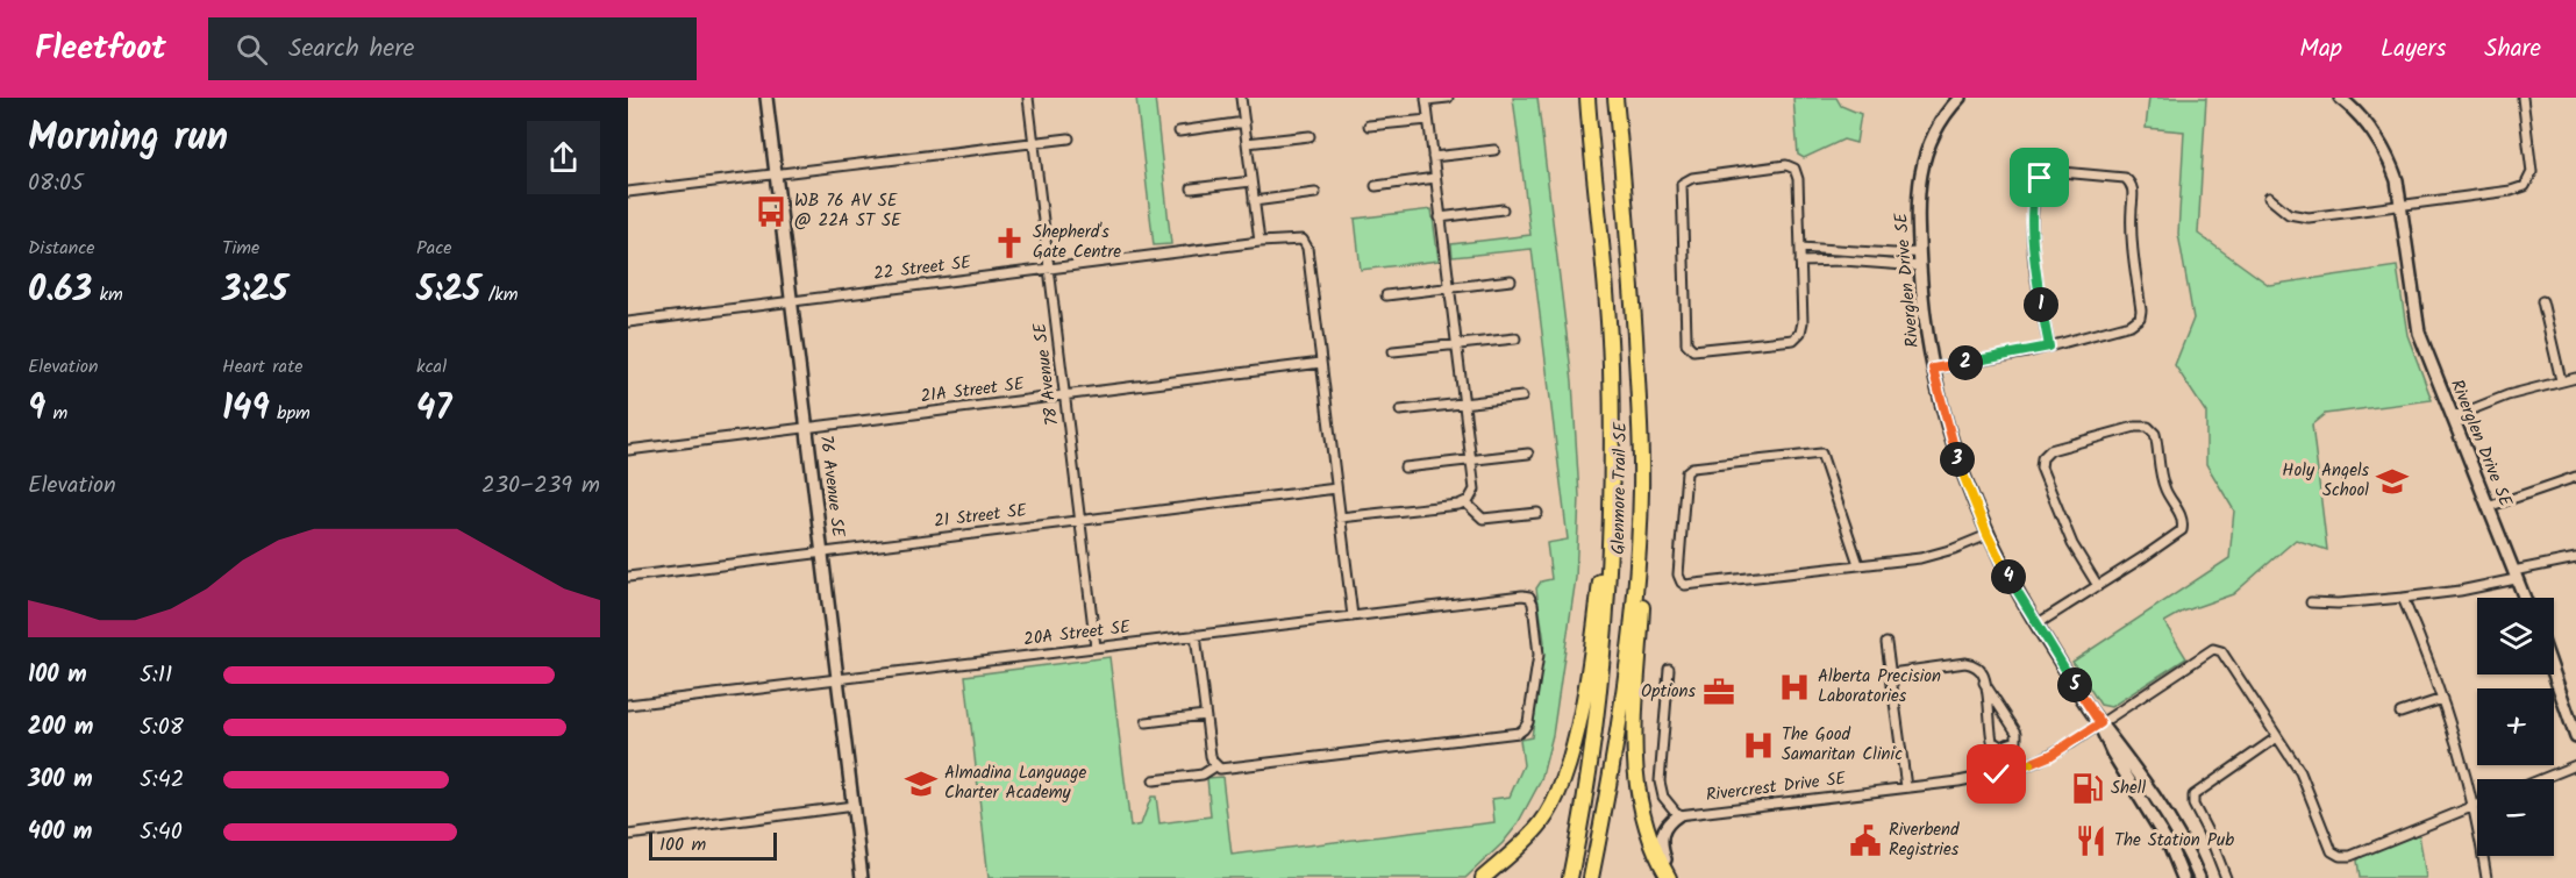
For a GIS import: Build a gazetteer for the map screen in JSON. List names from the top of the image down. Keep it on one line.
{"streets":{"highway":["Glenmore Trail SE"],"street":["22 Street SE","Riverglen Drive SE","78 Avenue SE","21A Street SE","76 Avenue SE","21 Street SE","20A Street SE","Rivercrest Drive SE"]},"crossings":[["22 Street SE","78 Avenue SE"],["22 Street SE","21A Street SE"],["22 Street SE","76 Avenue SE"],["Riverglen Drive SE","Rivercrest Drive SE"],["78 Avenue SE","21A Street SE"],["78 Avenue SE","21 Street SE"],["78 Avenue SE","20A Street SE"],["21A Street SE","76 Avenue SE"],["76 Avenue SE","21 Street SE"],["76 Avenue SE","20A Street SE"]],"places":{"bus stop":["WB 76 AV SE @ 22A ST SE"],"church":["Shepherd's Gate Centre"],"school or university":["Holy Angels School","Almadina Language Charter Academy"],"hospital":["Alberta Precision Laboratories","The Good Samaritan Clinic"],"office":["Options"],"fuel station":["Shell"],"public building":["Riverbend Registries"],"restaurant":["The Station Pub"]},"scale_bar":"100 m","page":{"header":"Fleetfoot","search":"Search here","nav":["Map","Layers","Share"],"heading":["Morning run","08:05"],"stats":[["Distance","0.63 km"],["Time","3:25"],["Pace","5:25 /km"],["Elevation","9 m"],["Heart rate","149 bpm"],["kcal","47"]],"pins":["1","2","3","4","5"],"chart":["Elevation","230–239 m"],"map_buttons":["+","−"],"list":[{"name":"100 m","note":"5:11"},{"name":"200 m","note":"5:08"},{"name":"300 m","note":"5:42"},{"name":"400 m","note":"5:40"}],"scale":"100 m"}}
